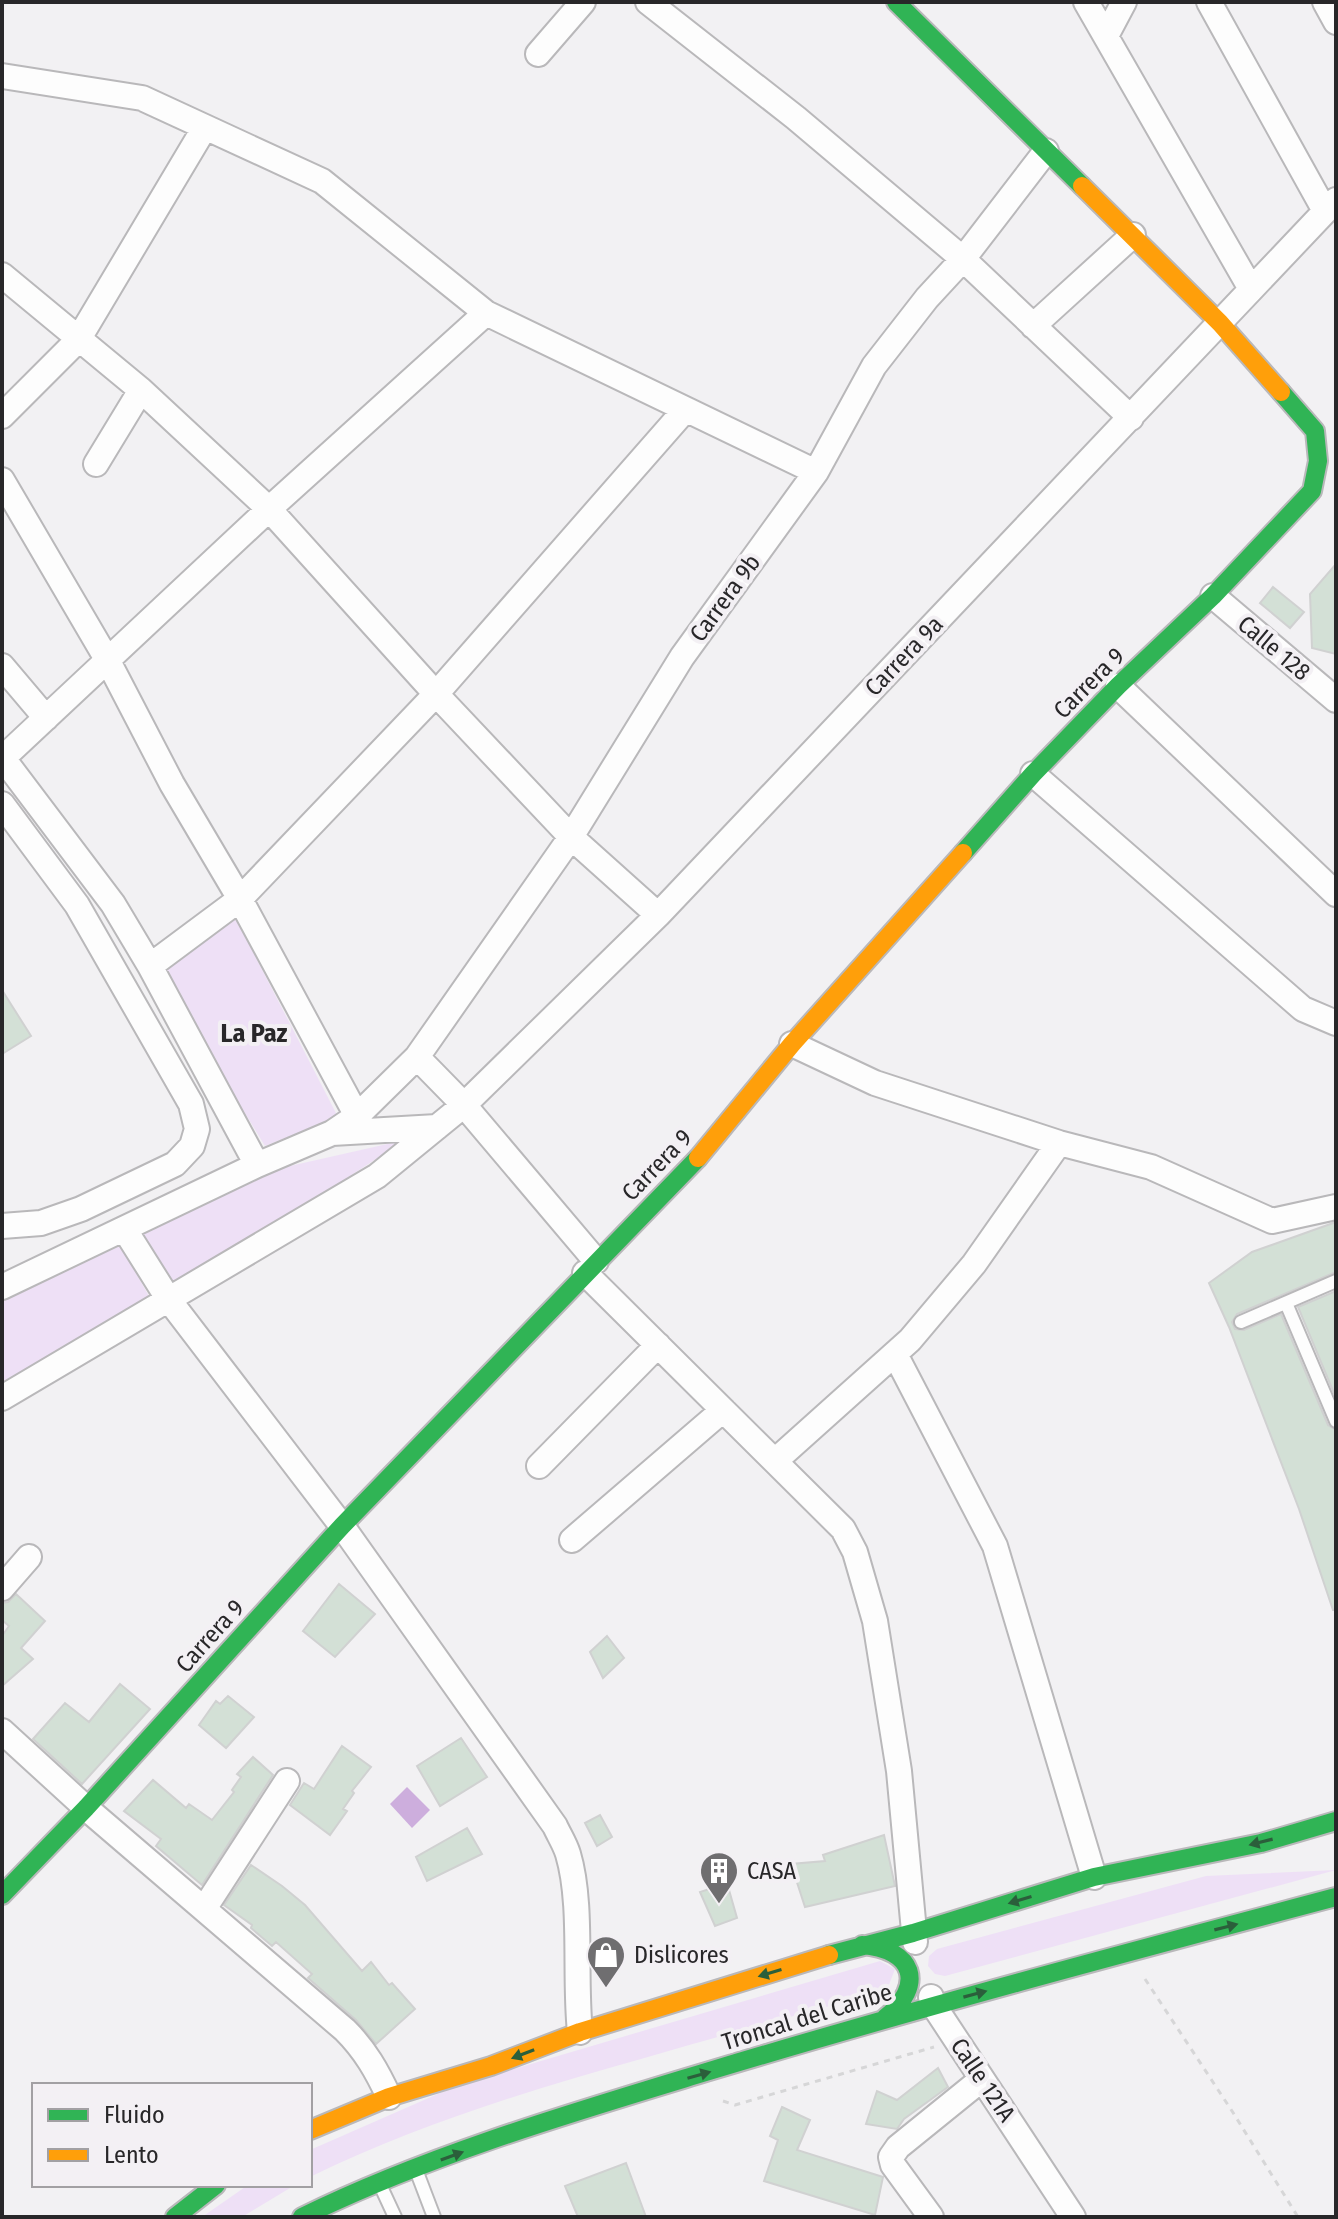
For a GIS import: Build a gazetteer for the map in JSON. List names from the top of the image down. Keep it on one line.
{"streets":{"main road":["Carrera 9","Troncal del Caribe"],"street":["Carrera 9b","Calle 128","Carrera 9a","Calle 121A"]},"crossings":[["Carrera 9b","Calle 121A"],["Calle 128","Carrera 9"],["Carrera 9a","Calle 121A"],["Carrera 9","Calle 121A"],["Troncal del Caribe","Calle 121A"]],"districts":["La Paz"],"places":{"building":["CASA"],"shop":["Dislicores"]},"legend":["Fluido","Lento"]}
